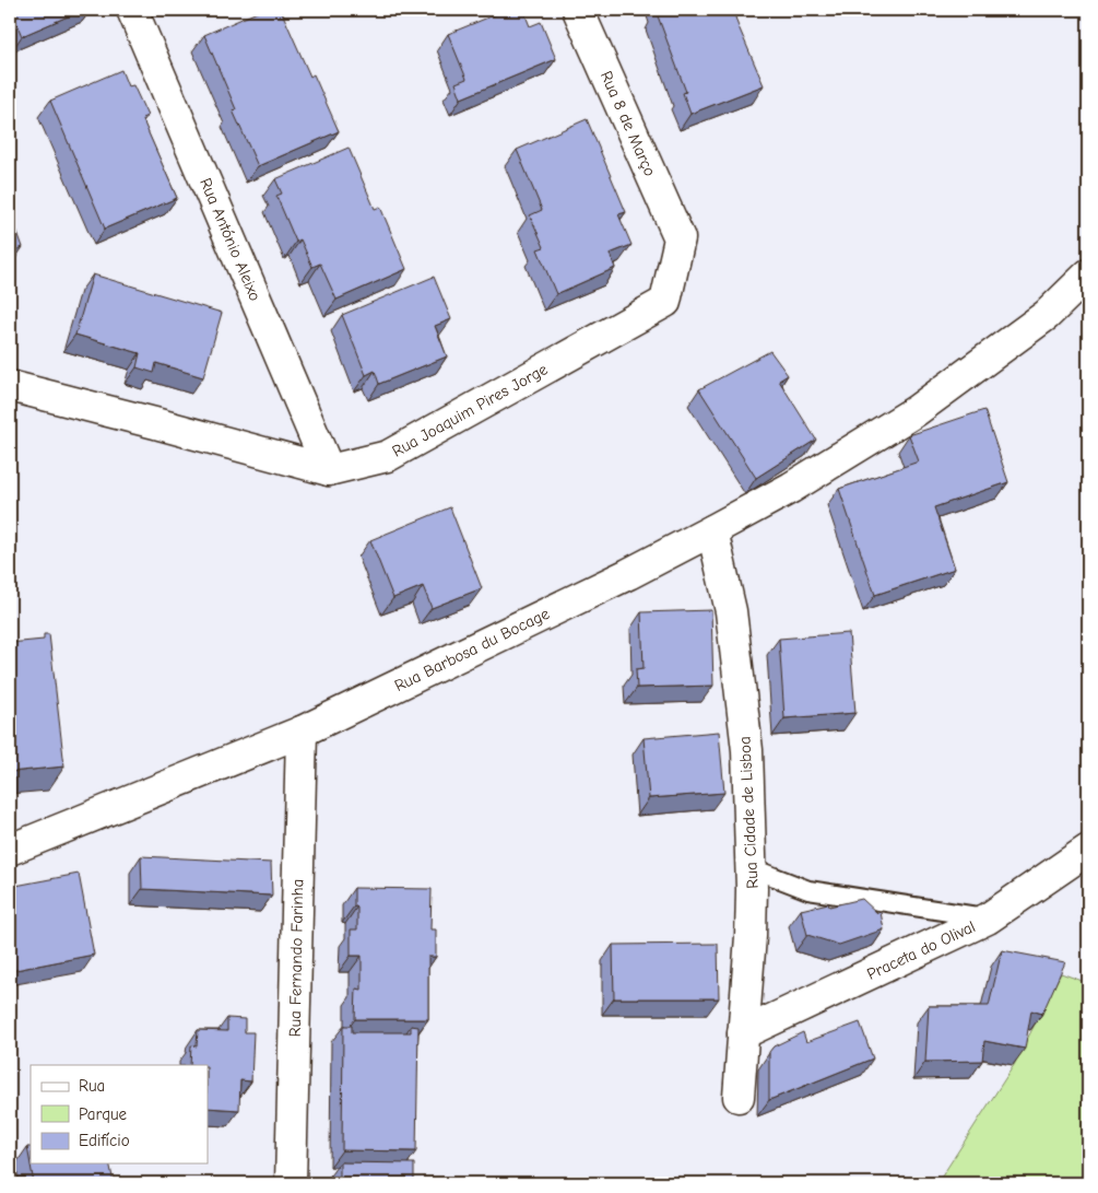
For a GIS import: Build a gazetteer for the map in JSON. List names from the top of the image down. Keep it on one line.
{"streets":{"street":["Rua 8 de Março","Rua António Aleixo","Rua Joaquim Pires Jorge","Rua Barbosa du Bocage","Rua Cidade de Lisboa","Praceta do Olival","Rua Fernando Farinha"]},"crossings":[["Rua 8 de Março","Rua Joaquim Pires Jorge"],["Rua António Aleixo","Rua Joaquim Pires Jorge"],["Rua Barbosa du Bocage","Rua Cidade de Lisboa"],["Rua Barbosa du Bocage","Rua Fernando Farinha"],["Rua Cidade de Lisboa","Praceta do Olival"]],"legend":["Rua","Parque","Edifício"]}
